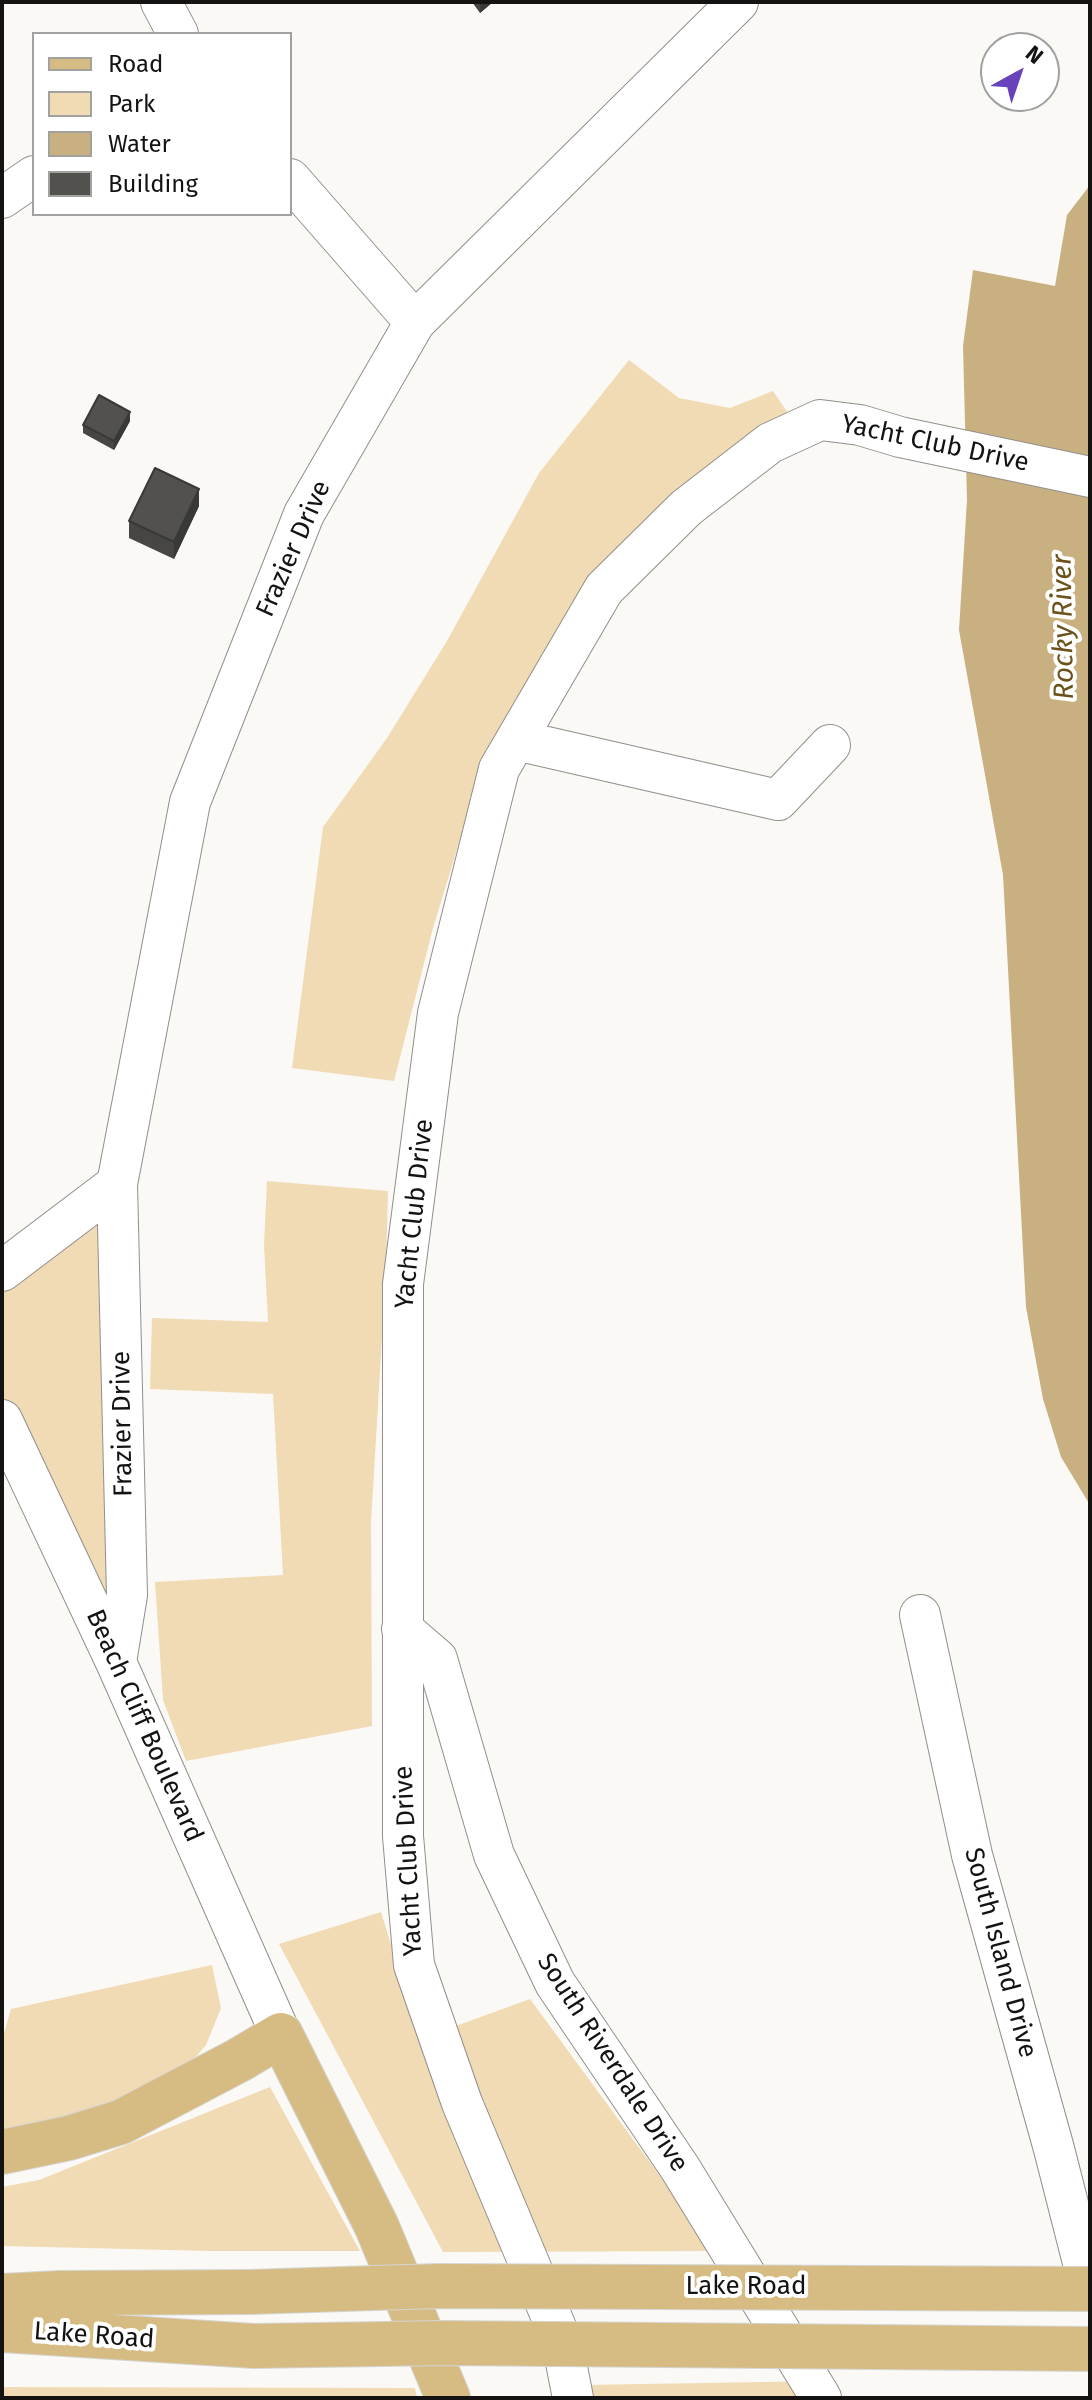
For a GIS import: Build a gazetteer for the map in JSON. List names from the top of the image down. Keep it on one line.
{"streets":{"main road":["Lake Road"],"street":["Yacht Club Drive","Frazier Drive","Beach Cliff Boulevard","South Island Drive","South Riverdale Drive"]},"crossings":[["Yacht Club Drive","South Riverdale Drive"],["Frazier Drive","Beach Cliff Boulevard"],["South Island Drive","Lake Road"]],"water":["Rocky River"],"legend":["Road","Park","Water","Building"],"north":"top right"}
